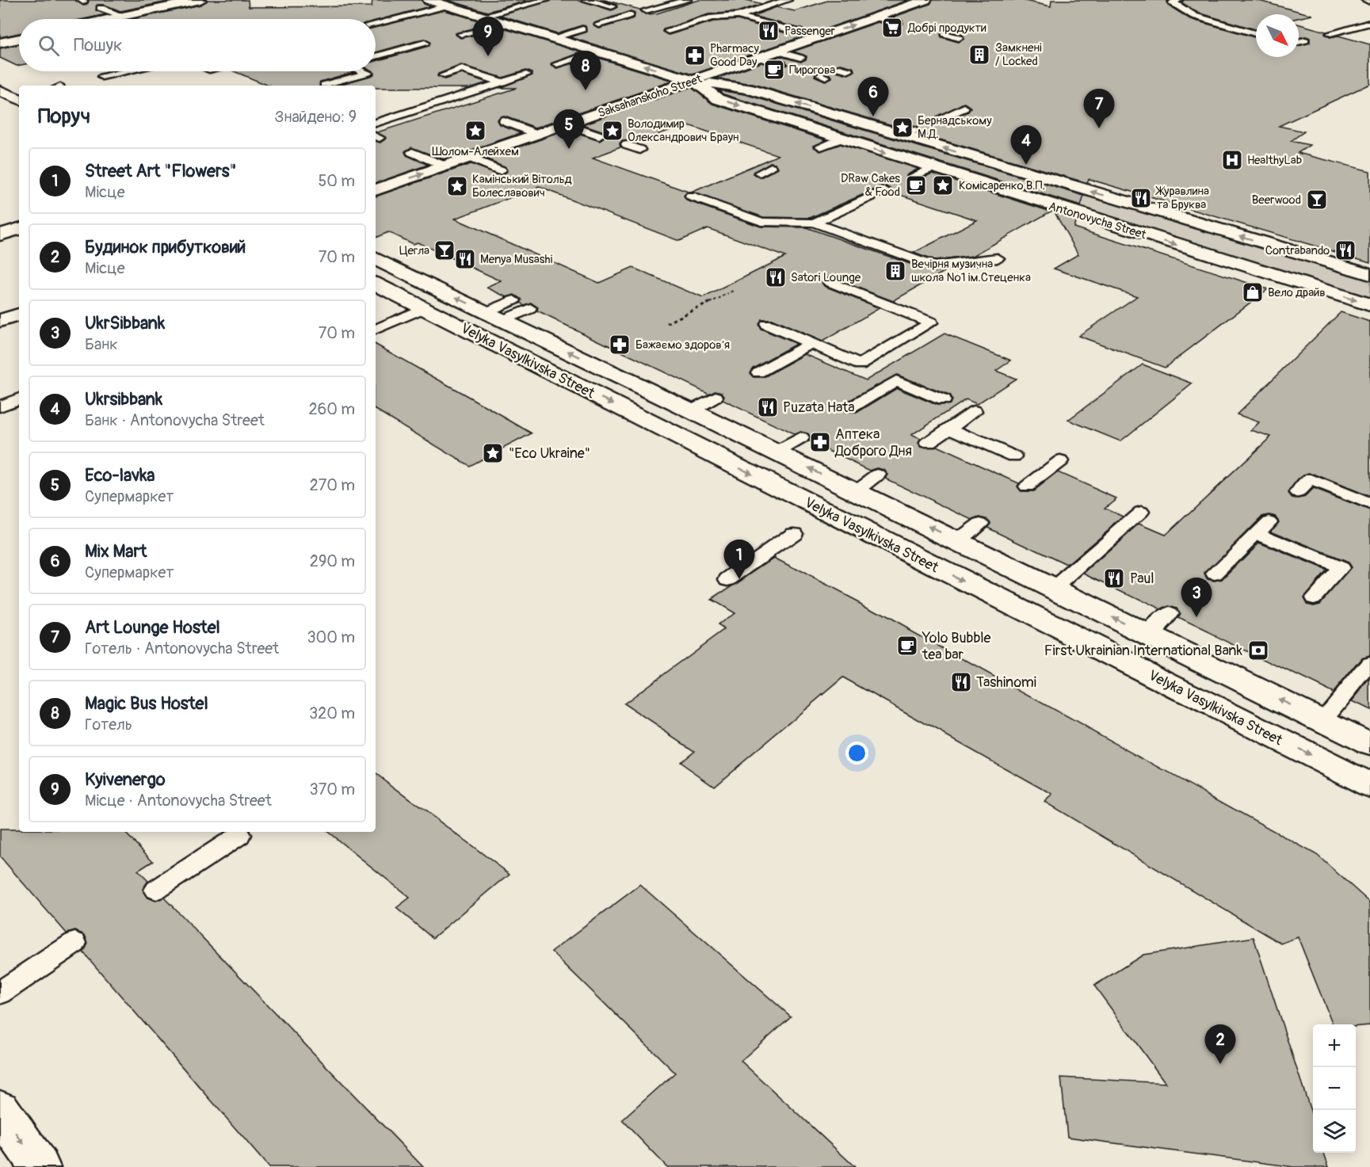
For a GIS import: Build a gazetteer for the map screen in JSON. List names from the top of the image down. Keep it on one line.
{"streets":{"main road":["Saksahanskoho Street","Antonovycha Street","Velyka Vasylkivska Street"]},"crossings":[["Saksahanskoho Street","Antonovycha Street"]],"places":{"supermarket":["Добрі продукти"],"restaurant":["Passenger","Журавлина та Бруква","Contrabando","Menya Musashi","Satori Lounge","Puzata Hata","Paul","Tashinomi"],"building":["Замкнені / Locked","Вечірня музична школа №1 ім.Стеценка"],"pharmacy":["Pharmacy Good Day","Бажаємо здоровʼя","Аптека Доброго Дня"],"cafe":["Пирогова","DRaw Cakes & Food","Yolo Bubble tea bar"],"place":["Бернадському М.Д.","Шолом-Алейхем","Володимир Олександрович Браун","Комісаренко В.П.","Камінський Вітольд Болеславович","\"Eco Ukraine\""],"hospital":["HealthyLab"],"bar":["Beerwood","Цегла"],"shop":["Вело драйв"],"bank":["First Ukrainian International Bank"]},"north":"bottom right","page":{"pins":["9","8","6","7","5","4","1","3","2"],"search":"Пошук","heading":["Поруч","Знайдено: 9"],"list":[{"mark":"1","name":"Street Art \"Flowers\"","note":"Місце","value":"50 m"},{"mark":"2","name":"Будинок прибутковий","note":"Місце","value":"70 m"},{"mark":"3","name":"UkrSibbank","note":"Банк","value":"70 m"},{"mark":"4","name":"Ukrsibbank","note":"Банк · Antonovycha Street","value":"260 m"},{"mark":"5","name":"Eco-lavka","note":"Супермаркет","value":"270 m"},{"mark":"6","name":"Mix Mart","note":"Супермаркет","value":"290 m"},{"mark":"7","name":"Art Lounge Hostel","note":"Готель · Antonovycha Street","value":"300 m"},{"mark":"8","name":"Magic Bus Hostel","note":"Готель","value":"320 m"},{"mark":"9","name":"Kyivenergo","note":"Місце · Antonovycha Street","value":"370 m"}],"map_buttons":["+","−"]}}
